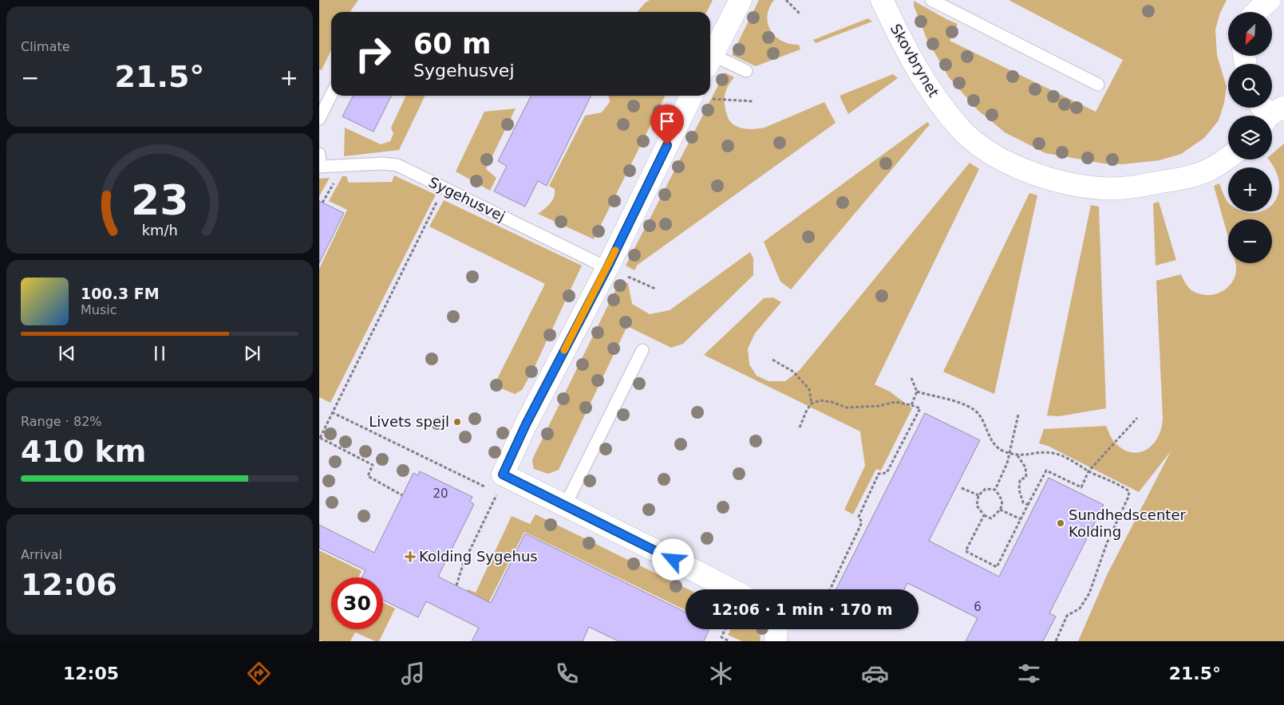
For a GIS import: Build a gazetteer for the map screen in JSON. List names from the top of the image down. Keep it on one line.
{"streets":{"street":["Skovbrynet"],"lane":["Sygehusvej"]},"places":{"other":["Livets spejl","Sundhedscenter Kolding"],"health":["Kolding Sygehus"]},"house_numbers":["20","6"],"north":"bottom left","page":{"tile":["Climate",["Range · 82%","410 km"],["Arrival","12:06"]],"map_buttons":["+","−"],"turn":["60 m","Sygehusvej"],"heat":["−","21.5°","+"],"song":["100.3 FM","Music"],"limit":"30","trip":"12:06 · 1 min · 170 m","tabs":["12:05","21.5°"],"gauge":["23","km/h"]}}
